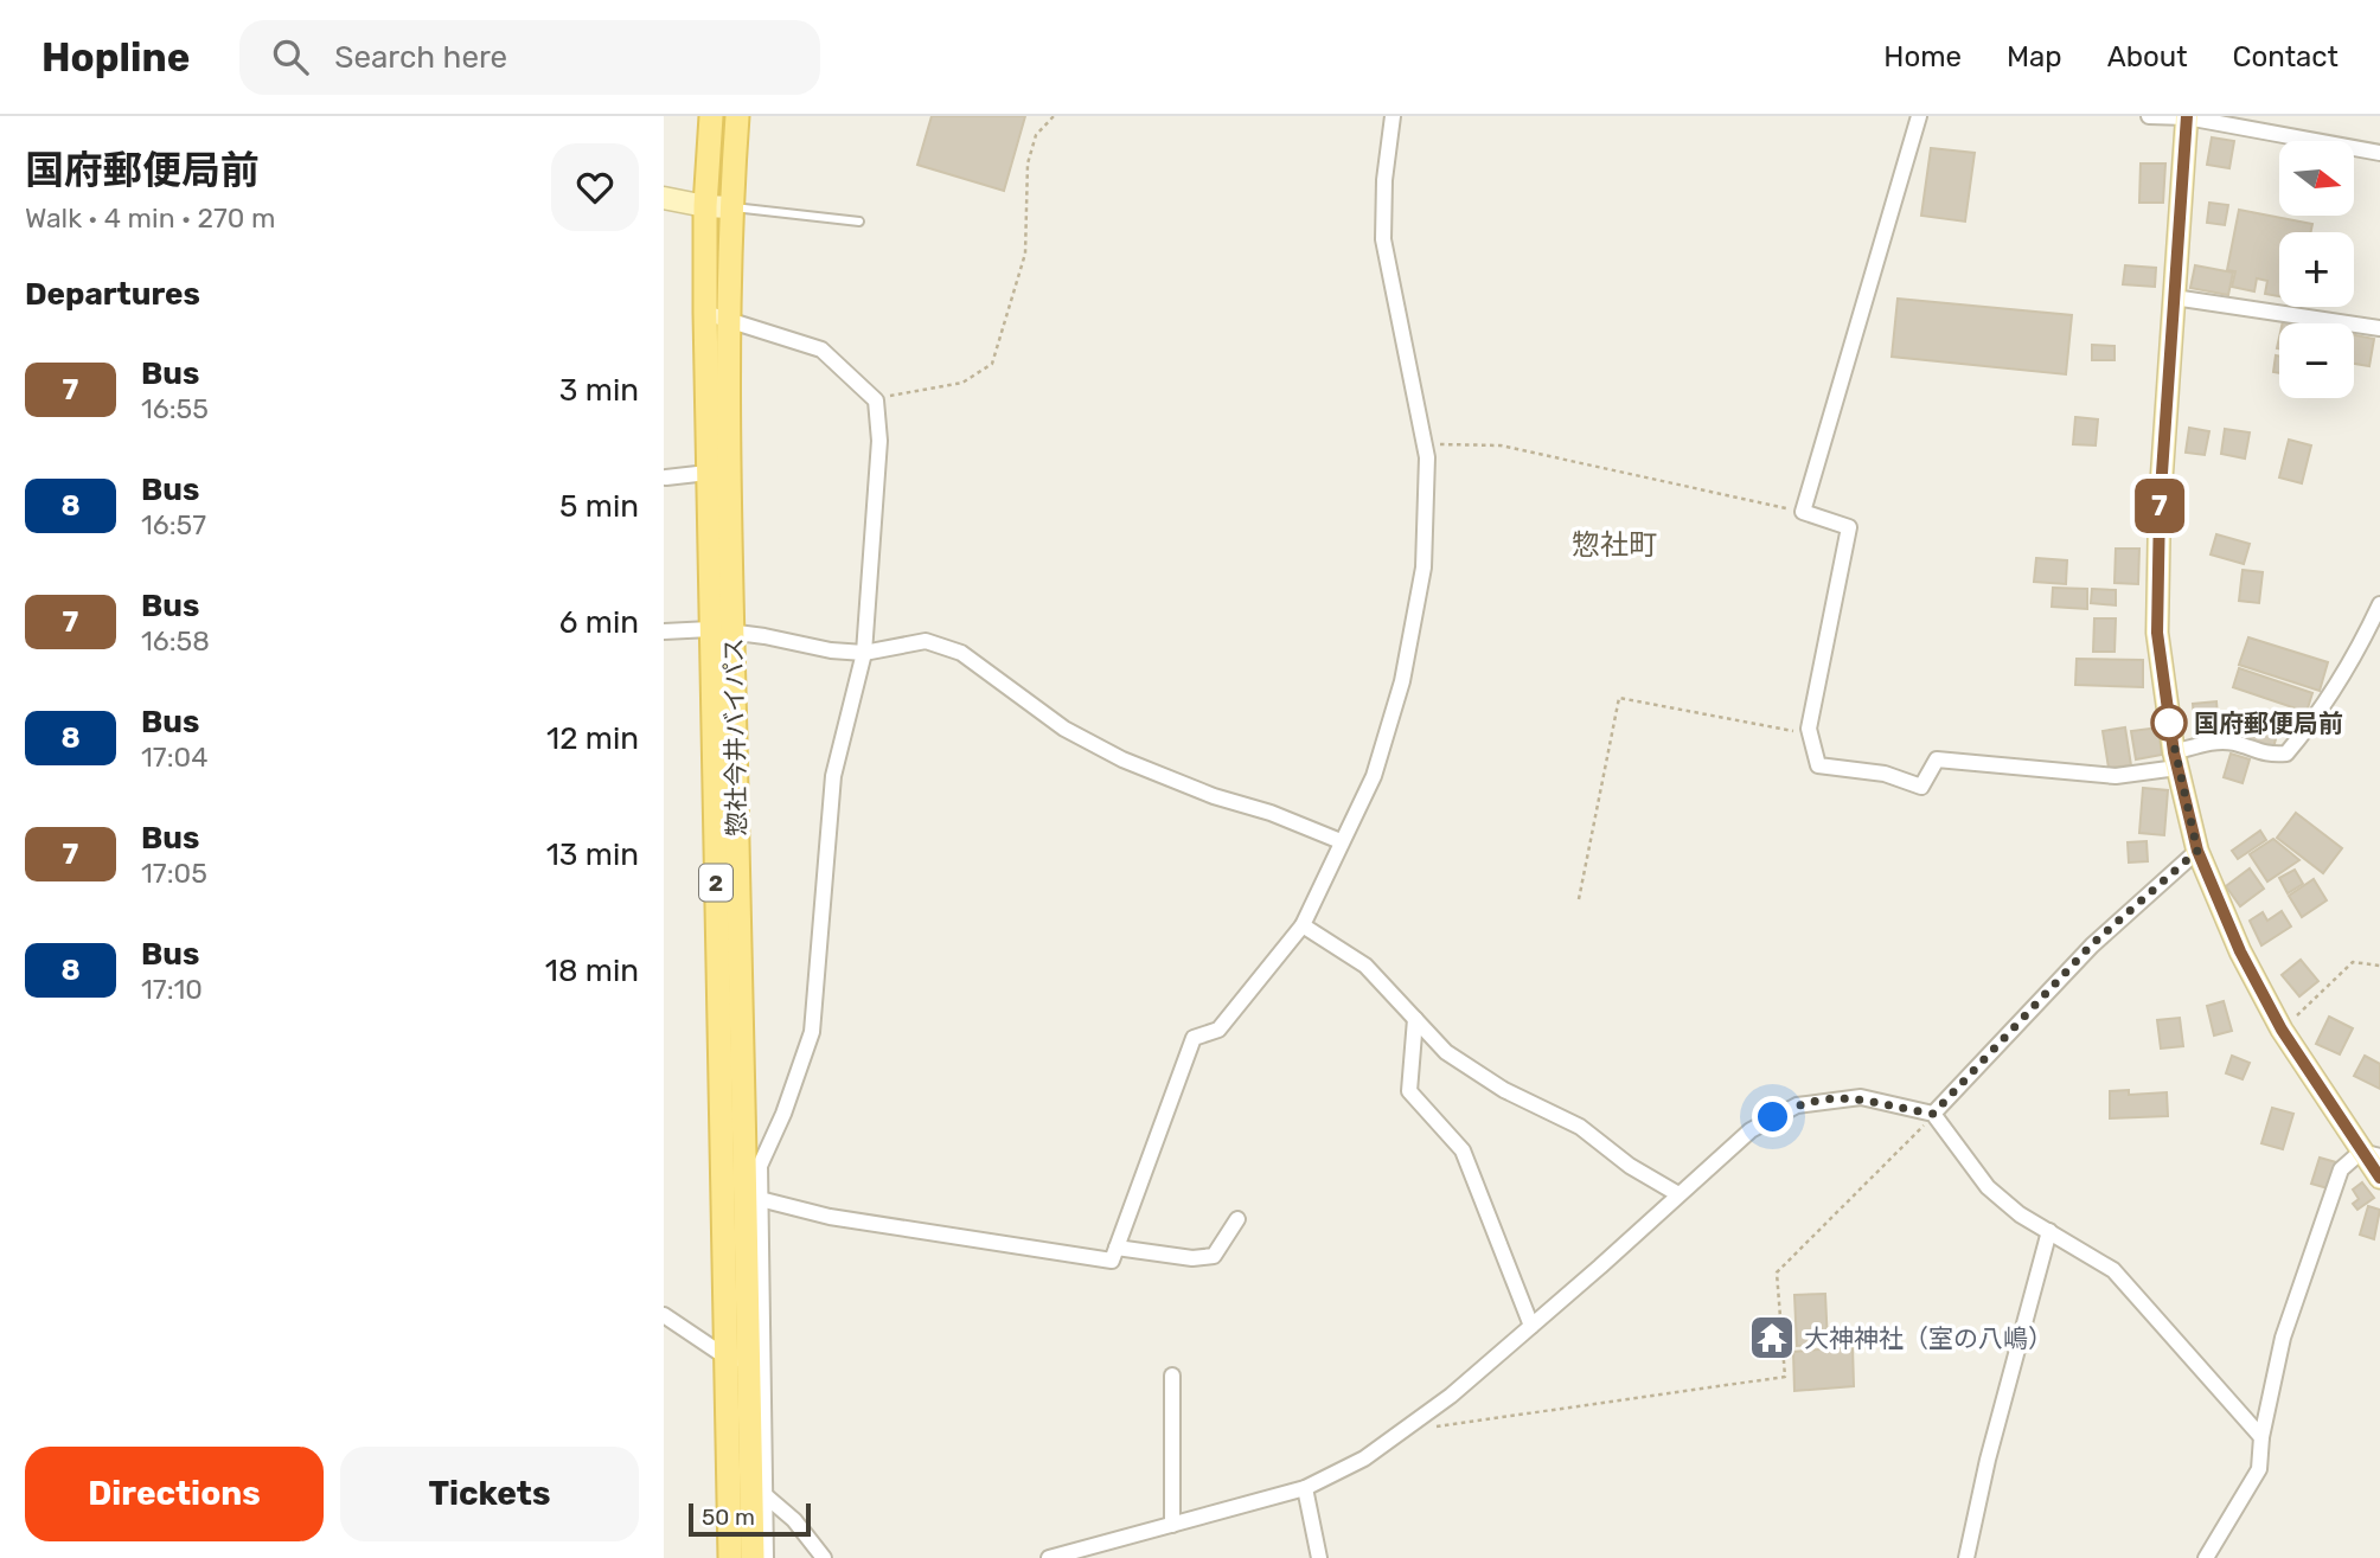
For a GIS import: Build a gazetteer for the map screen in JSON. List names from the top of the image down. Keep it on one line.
{"streets":{"main road":["惣社今井バイパス","2"]},"districts":["惣社町"],"places":{"other":["国府郵便局前"],"temple":["大神神社（室の八嶋）"]},"lines":["bus line 7"],"scale_bar":"50 m","north":"right","page":{"header":"Hopline","search":"Search here","nav":["Home","Map","About","Contact"],"heading":[["国府郵便局前","Walk · 4 min · 270 m"],"Departures"],"on_map":"7","map_buttons":["+","−"],"list":[{"mark":"7","name":"Bus","note":"16:55","value":"3 min"},{"mark":"8","name":"Bus","note":"16:57","value":"5 min"},{"mark":"7","name":"Bus","note":"16:58","value":"6 min"},{"mark":"8","name":"Bus","note":"17:04","value":"12 min"},{"mark":"7","name":"Bus","note":"17:05","value":"13 min"},{"mark":"8","name":"Bus","note":"17:10","value":"18 min"}],"buttons":["Directions","Tickets"],"scale":"50 m"}}
